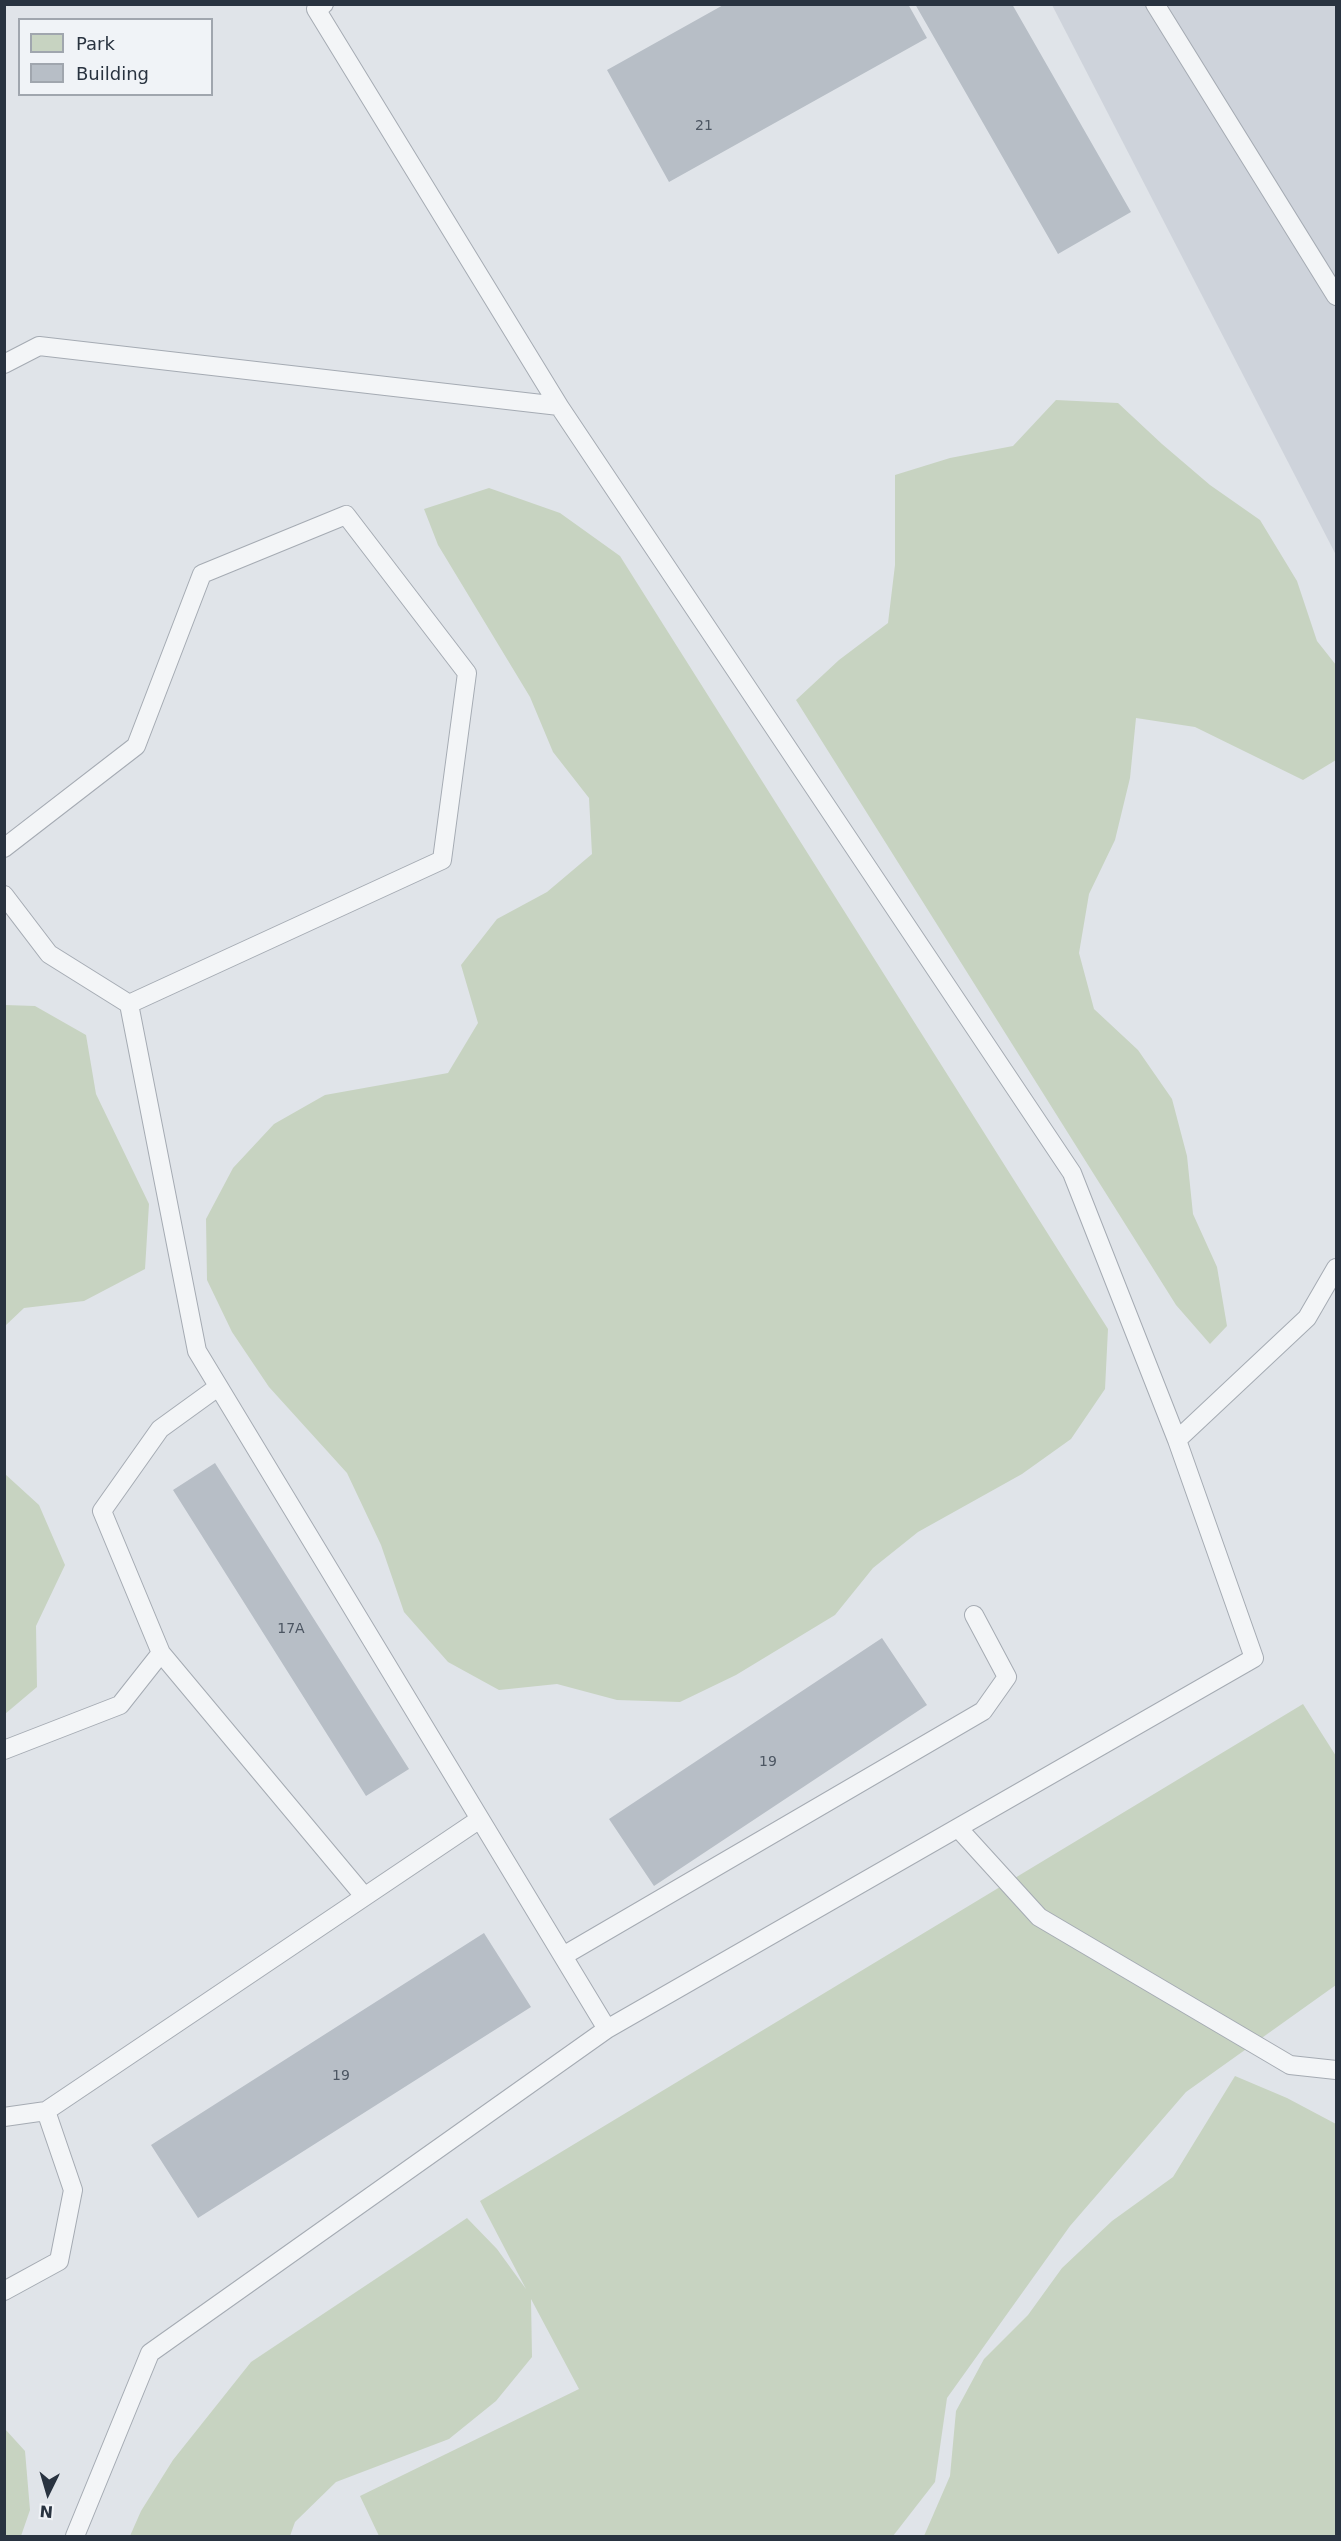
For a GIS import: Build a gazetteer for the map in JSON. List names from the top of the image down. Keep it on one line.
{"house_numbers":["21","17А","19","19"],"legend":["Park","Building"],"north":"bottom"}
